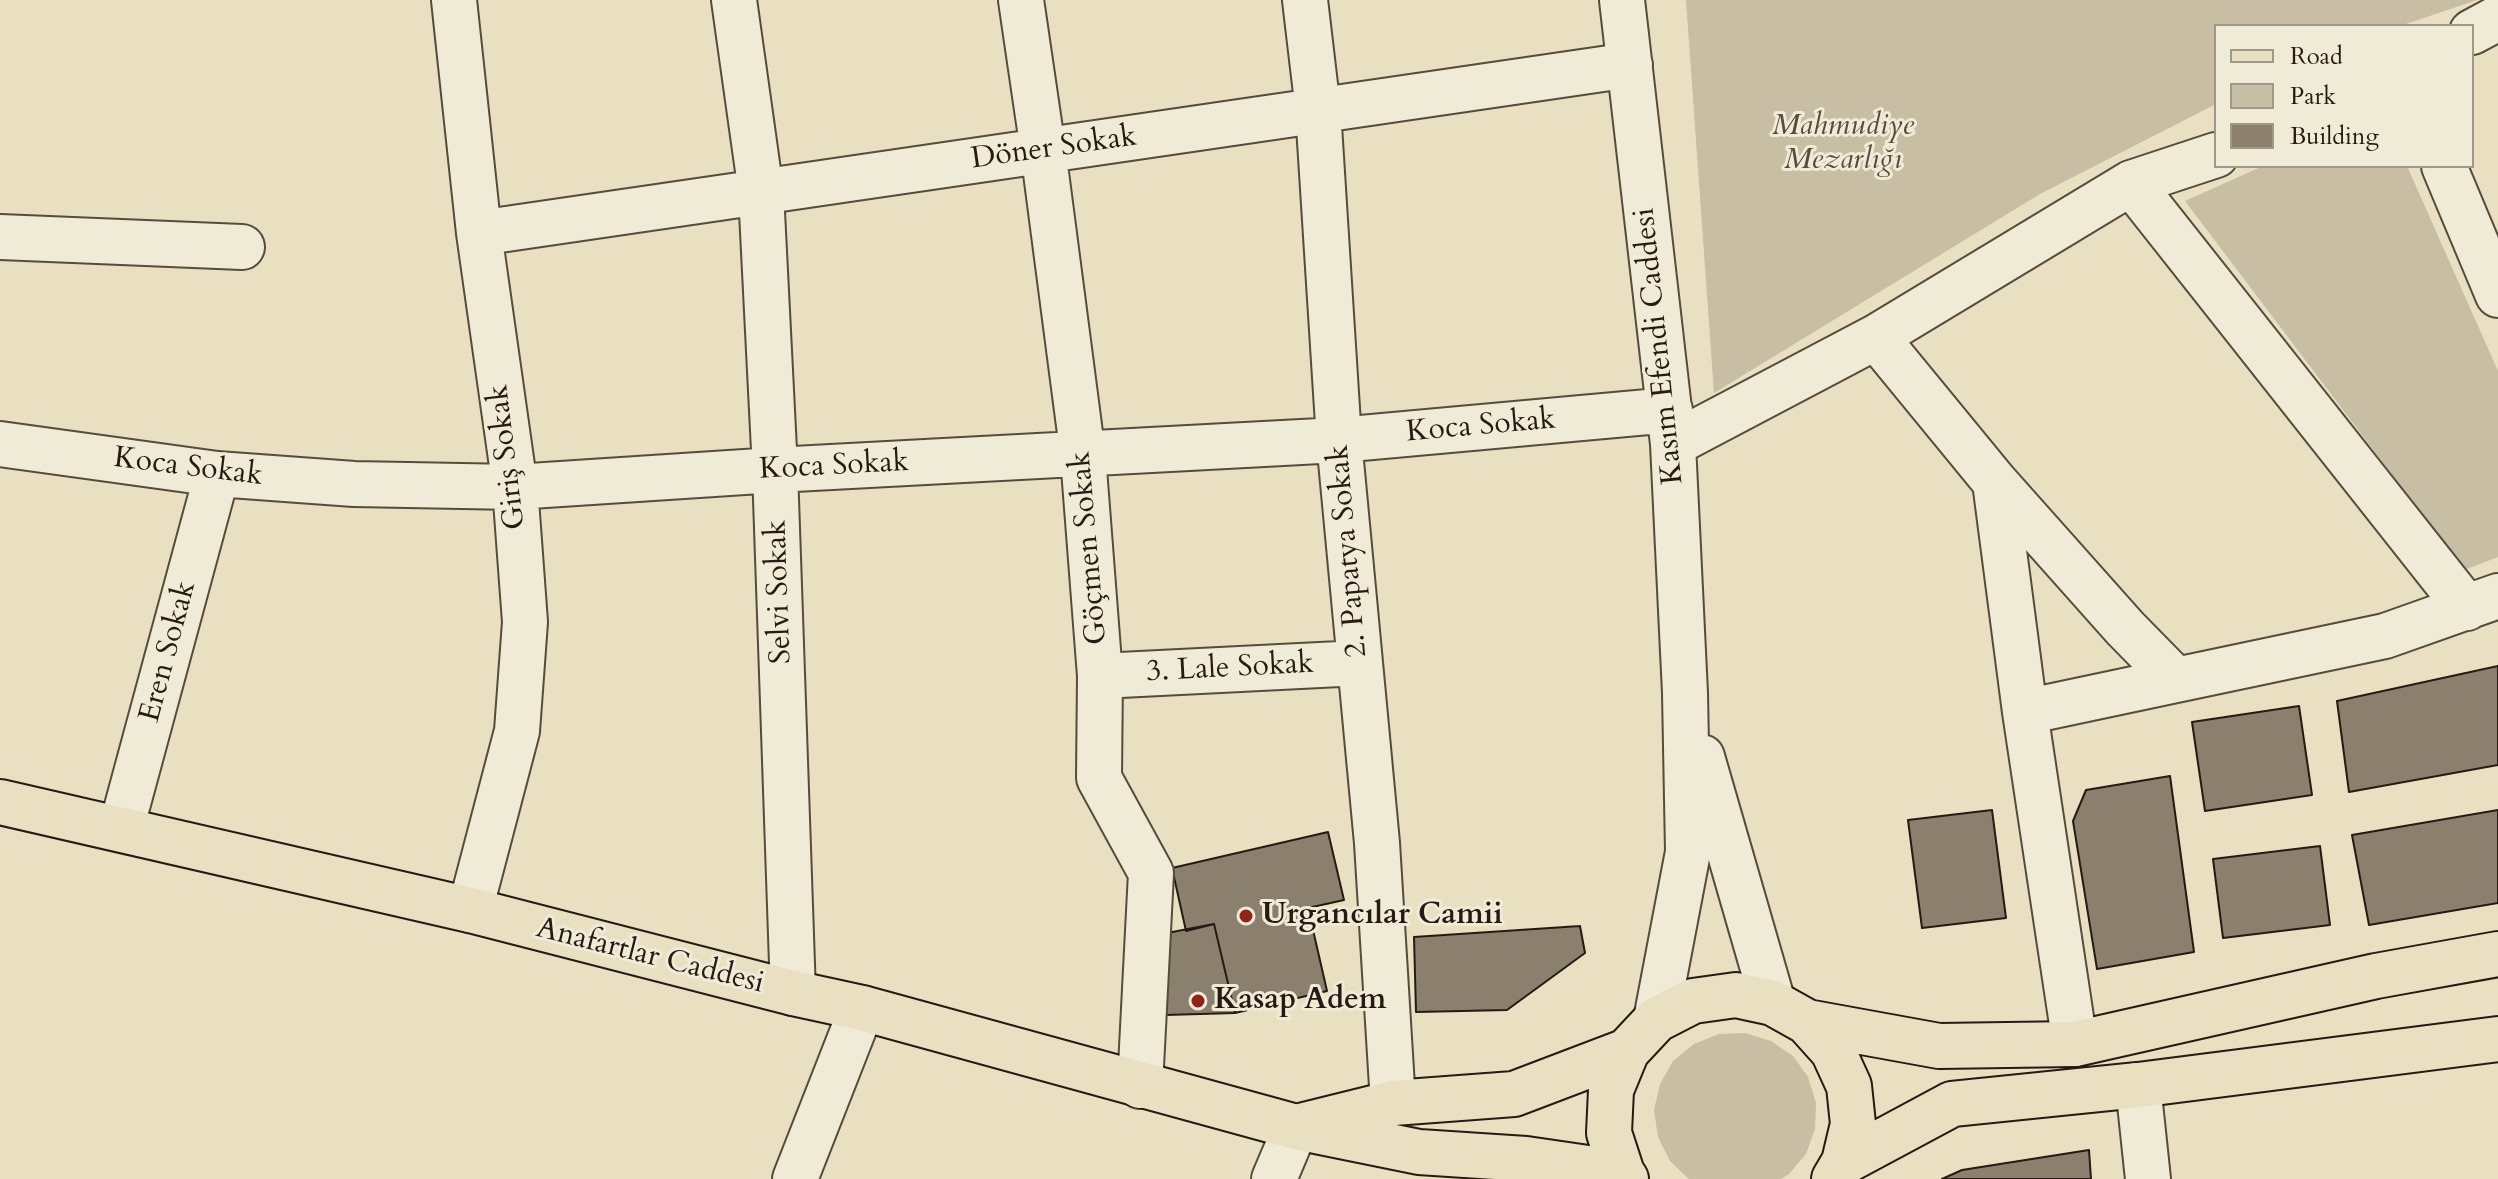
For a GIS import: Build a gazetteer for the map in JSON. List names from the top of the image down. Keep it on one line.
{"streets":{"main road":["Anafartlar Caddesi"],"street":["Döner Sokak","Kasım Efendi Caddesi","Koca Sokak","Giriş Sokak","Göçmen Sokak","2. Papatya Sokak","Selvi Sokak","Eren Sokak","3. Lale Sokak"]},"crossings":[["Döner Sokak","Kasım Efendi Caddesi"],["Döner Sokak","Giriş Sokak"],["Döner Sokak","Göçmen Sokak"],["Döner Sokak","2. Papatya Sokak"],["Döner Sokak","Selvi Sokak"],["Kasım Efendi Caddesi","Koca Sokak"],["Koca Sokak","Giriş Sokak"],["Koca Sokak","Göçmen Sokak"],["Koca Sokak","2. Papatya Sokak"],["Koca Sokak","Selvi Sokak"],["Koca Sokak","Eren Sokak"],["Giriş Sokak","Anafartlar Caddesi"],["Göçmen Sokak","3. Lale Sokak"],["Göçmen Sokak","Anafartlar Caddesi"],["2. Papatya Sokak","3. Lale Sokak"],["Selvi Sokak","Anafartlar Caddesi"],["Eren Sokak","Anafartlar Caddesi"]],"parks":["Mahmudiye Mezarlığı"],"places":["Urgancılar Camii","Kasap Adem"],"legend":["Road","Park","Building"]}
